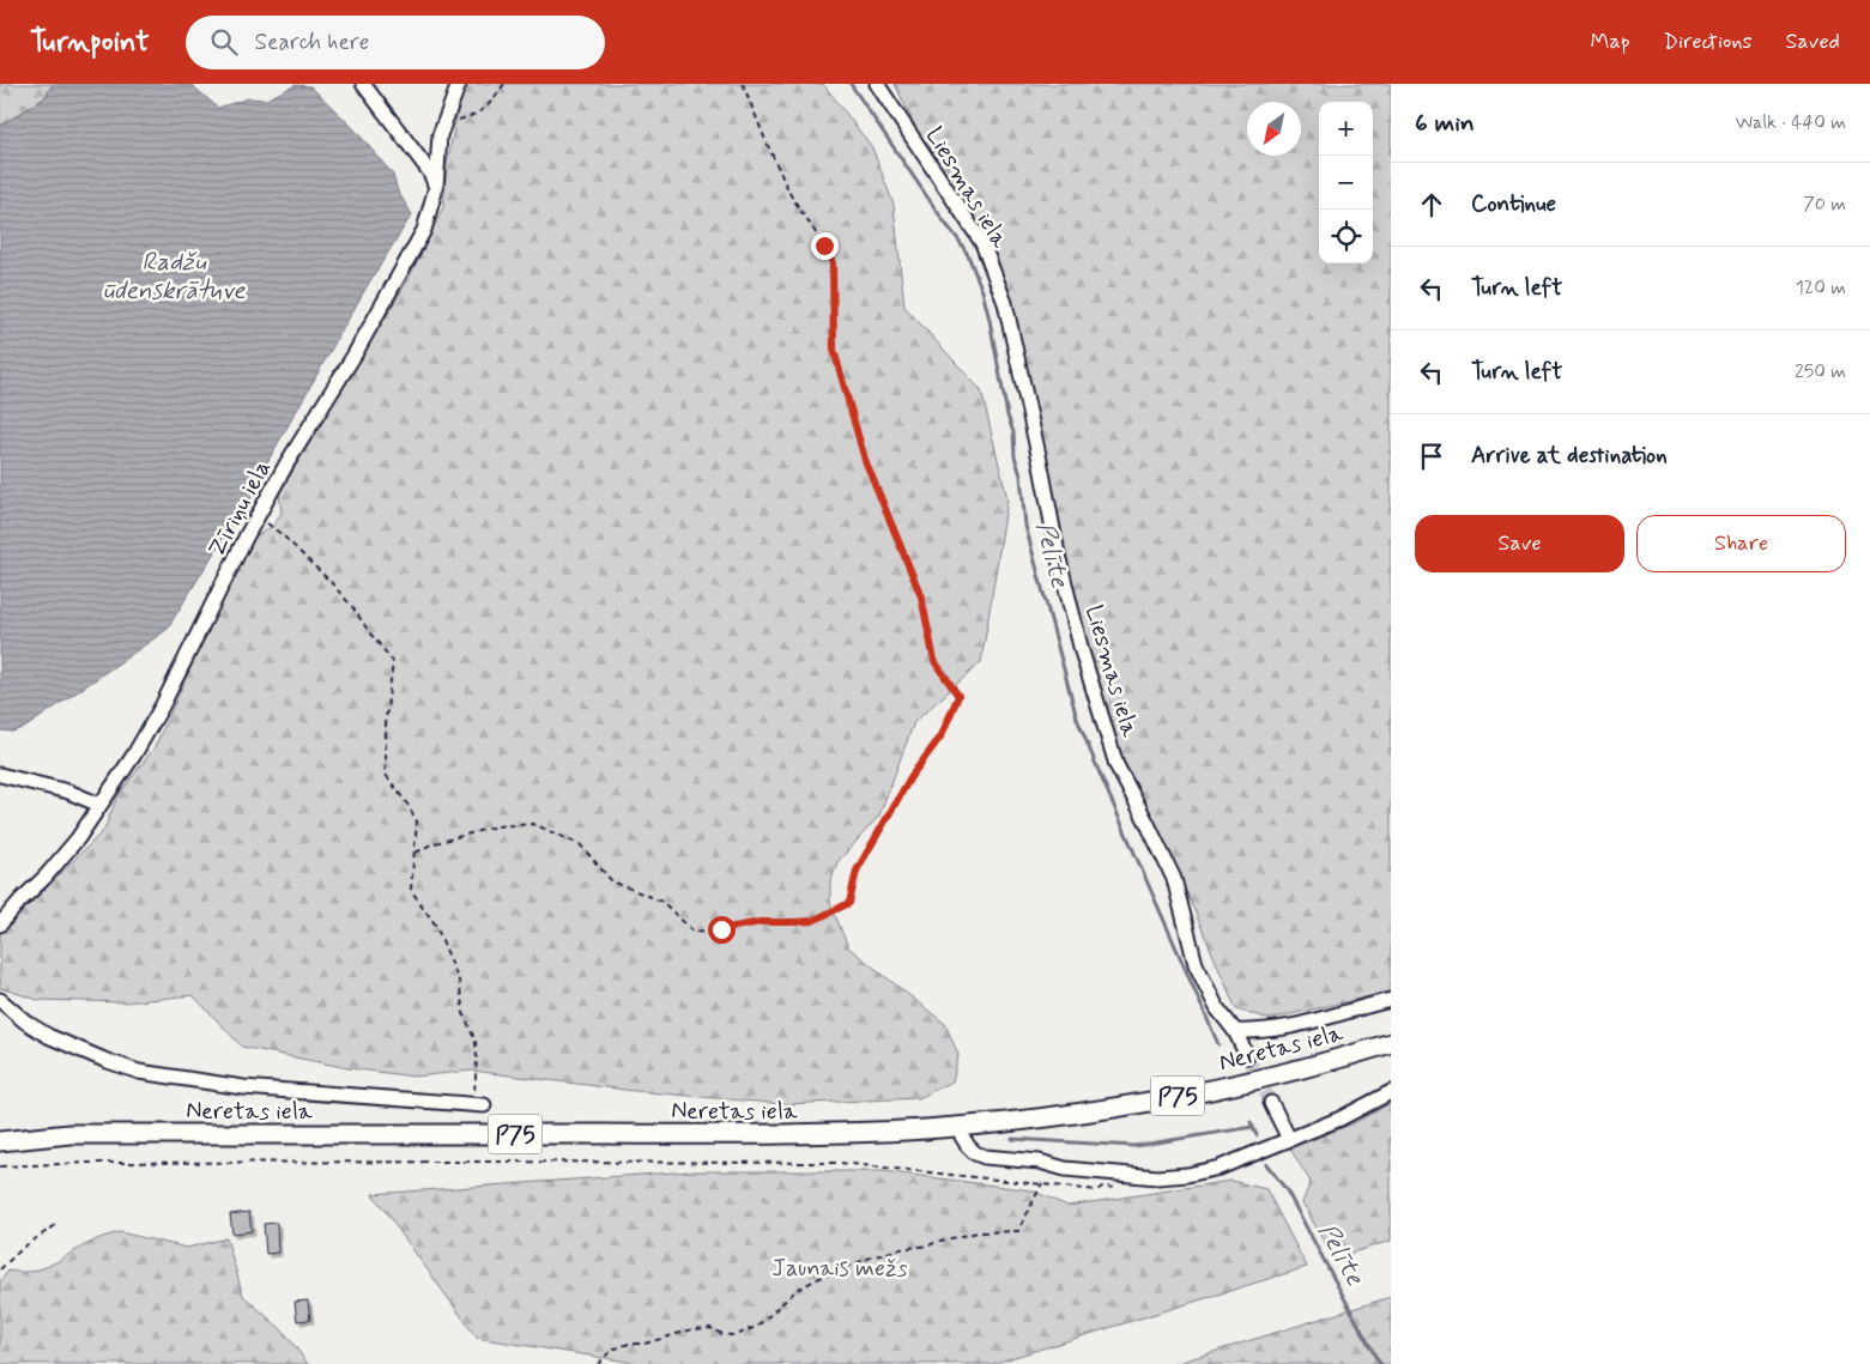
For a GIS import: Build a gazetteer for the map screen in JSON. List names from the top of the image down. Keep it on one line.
{"streets":{"main road":["Neretas iela","P75"],"street":["Liesmas iela","Zīriņu iela"]},"water":["Radžu ūdenskrātuve","Pelīte"],"parks":["Jaunais mežs"],"north":"bottom left","page":{"header":"Turnpoint","search":"Search here","nav":["Map","Directions","Saved"],"heading":["6 min","Walk · 440 m"],"map_buttons":["+","−"],"list":[["Continue","70 m"],["Turn left","120 m"],["Turn left","250 m"],"Arrive at destination"],"buttons":["Save","Share"]}}
